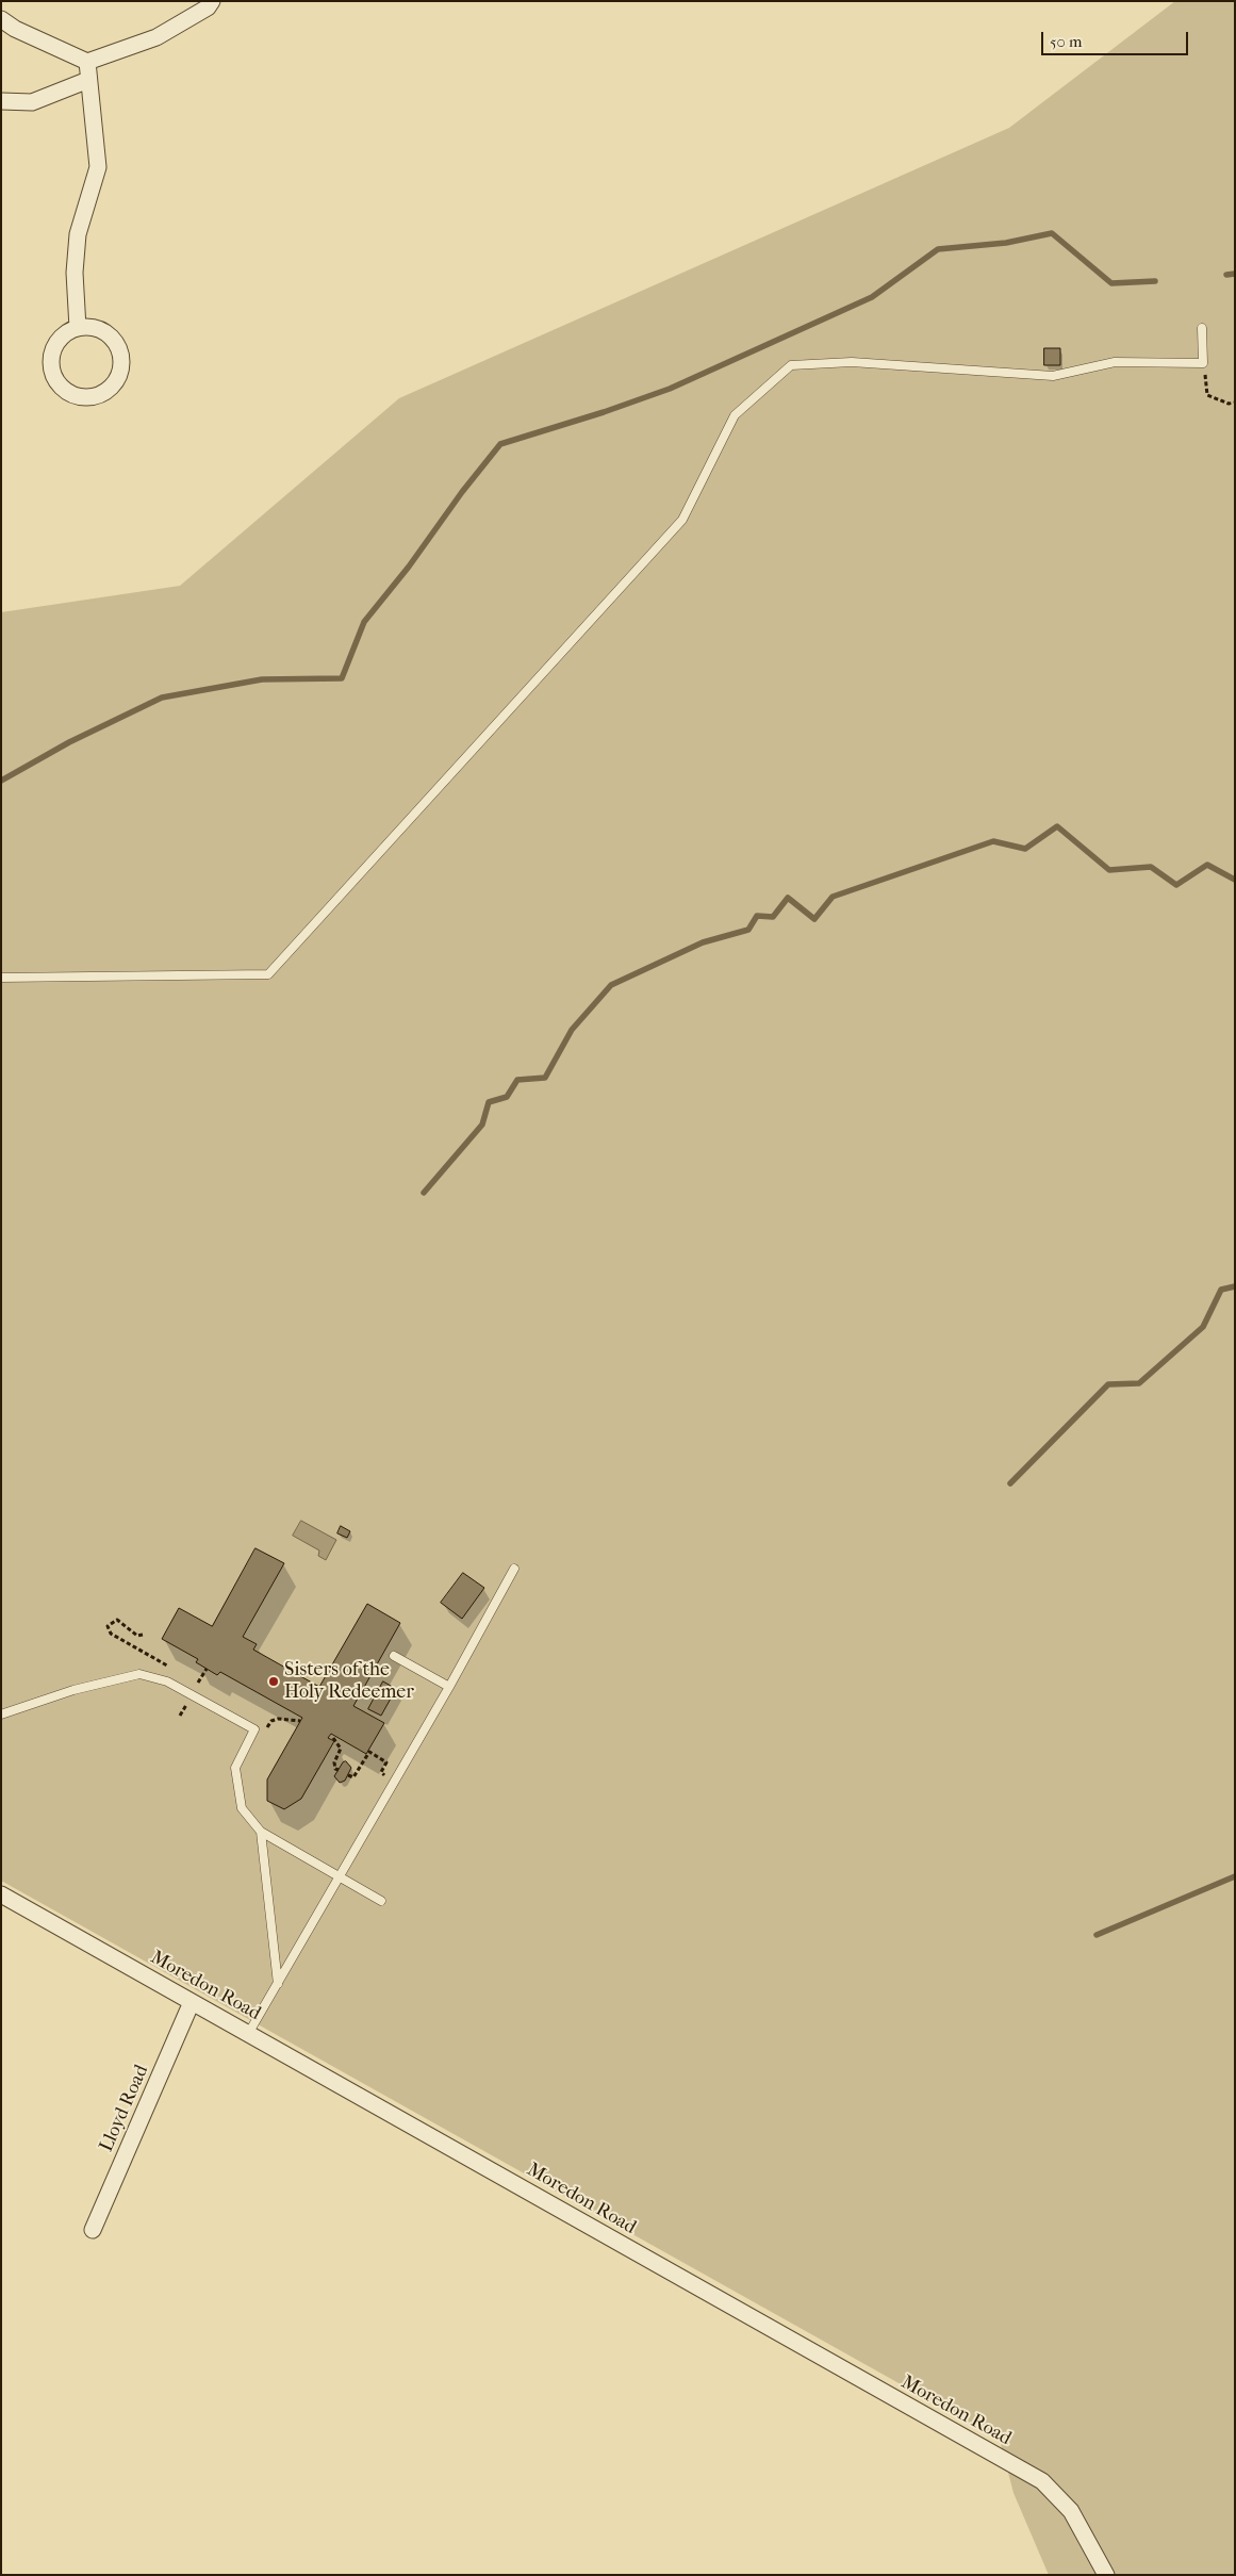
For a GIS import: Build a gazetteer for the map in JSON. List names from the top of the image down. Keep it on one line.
{"streets":{"street":["Moredon Road","Lloyd Road"]},"crossings":[["Moredon Road","Lloyd Road"]],"places":["Sisters of the Holy Redeemer"],"scale_bar":"50 m"}
